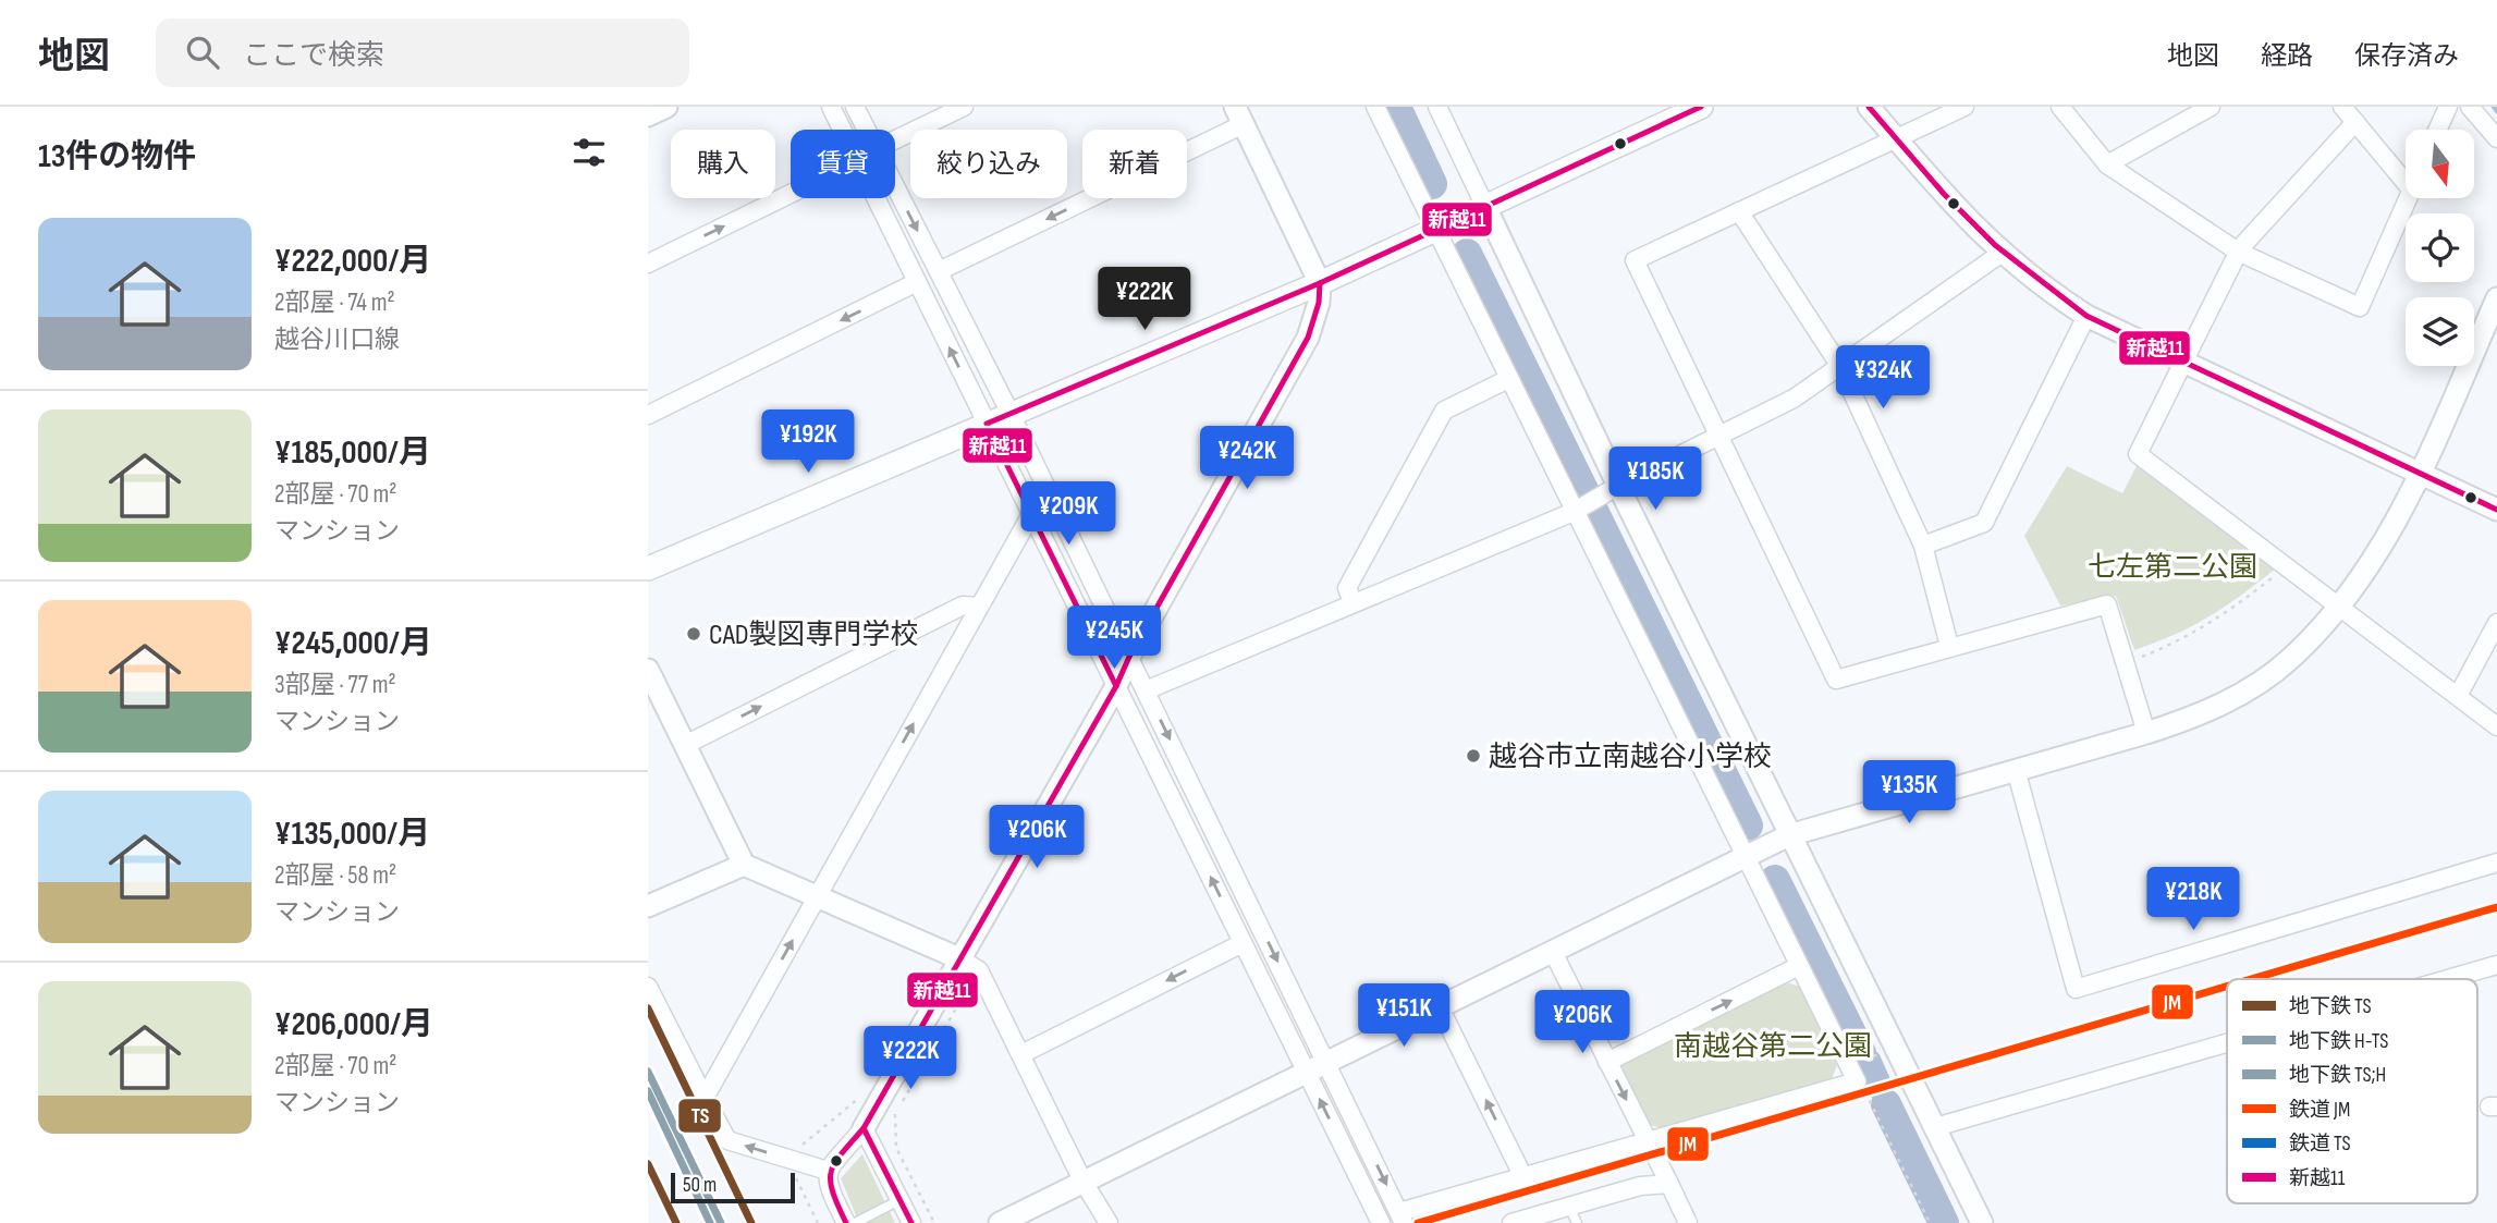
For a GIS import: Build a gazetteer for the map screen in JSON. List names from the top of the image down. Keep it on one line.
{"parks":["七左第二公園","南越谷第二公園"],"places":["CAD製図専門学校","越谷市立南越谷小学校"],"lines":["transit line 新越11","rail line JM","metro line TS","metro line H-TS","metro line TS;H","rail line TS"],"legend":["地下鉄 TS","地下鉄 H-TS","地下鉄 TS;H","鉄道 JM","鉄道 TS","新越11"],"scale_bar":"50 m","north":"bottom","page":{"header":"地図","search":"ここで検索","nav":["地図","経路","保存済み"],"heading":"13件の物件","chip":["購入","賃貸","絞り込み","新着"],"list":[{"name":"¥222,000/月","note":"2部屋 · 74 m² · 越谷川口線"},{"name":"¥185,000/月","note":"2部屋 · 70 m² · マンション"},{"name":"¥245,000/月","note":"3部屋 · 77 m² · マンション"},{"name":"¥135,000/月","note":"2部屋 · 58 m² · マンション"},{"name":"¥206,000/月","note":"2部屋 · 70 m² · マンション"}],"price":["¥222K","¥324K","¥192K","¥242K","¥185K","¥209K","¥245K","¥135K","¥206K","¥218K","¥151K","¥206K","¥222K"],"scale":"50 m"}}
